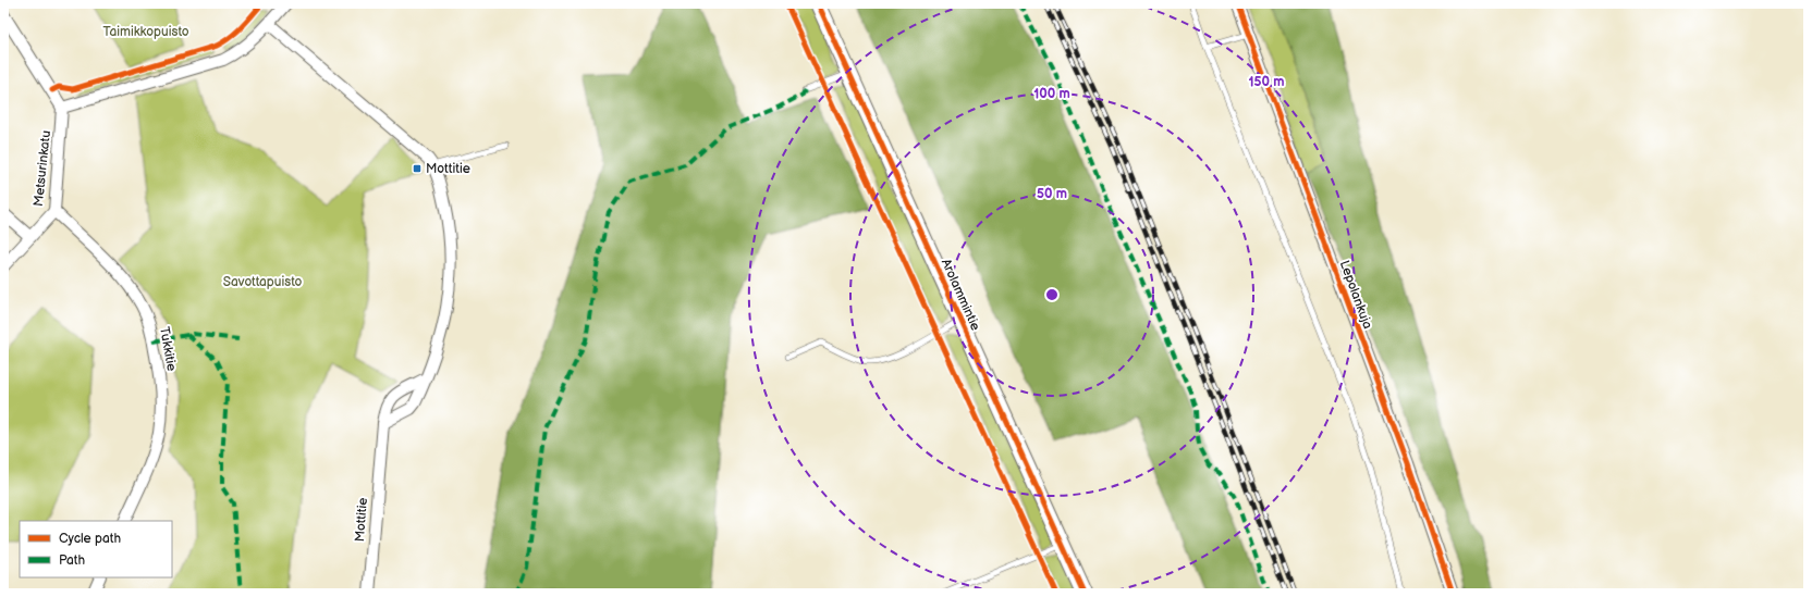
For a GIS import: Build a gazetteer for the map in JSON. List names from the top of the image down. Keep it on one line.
{"streets":{"street":["Metsurinkatu","Arolammintie","Lepolankuja","Tukkitie","Mottitie"]},"crossings":[["Metsurinkatu","Tukkitie"]],"parks":["Taimikkopuisto","Savottapuisto"],"places":{"transit":["Mottitie"]},"legend":["Cycle path","Path"],"rings":["150 m","100 m","50 m"]}
